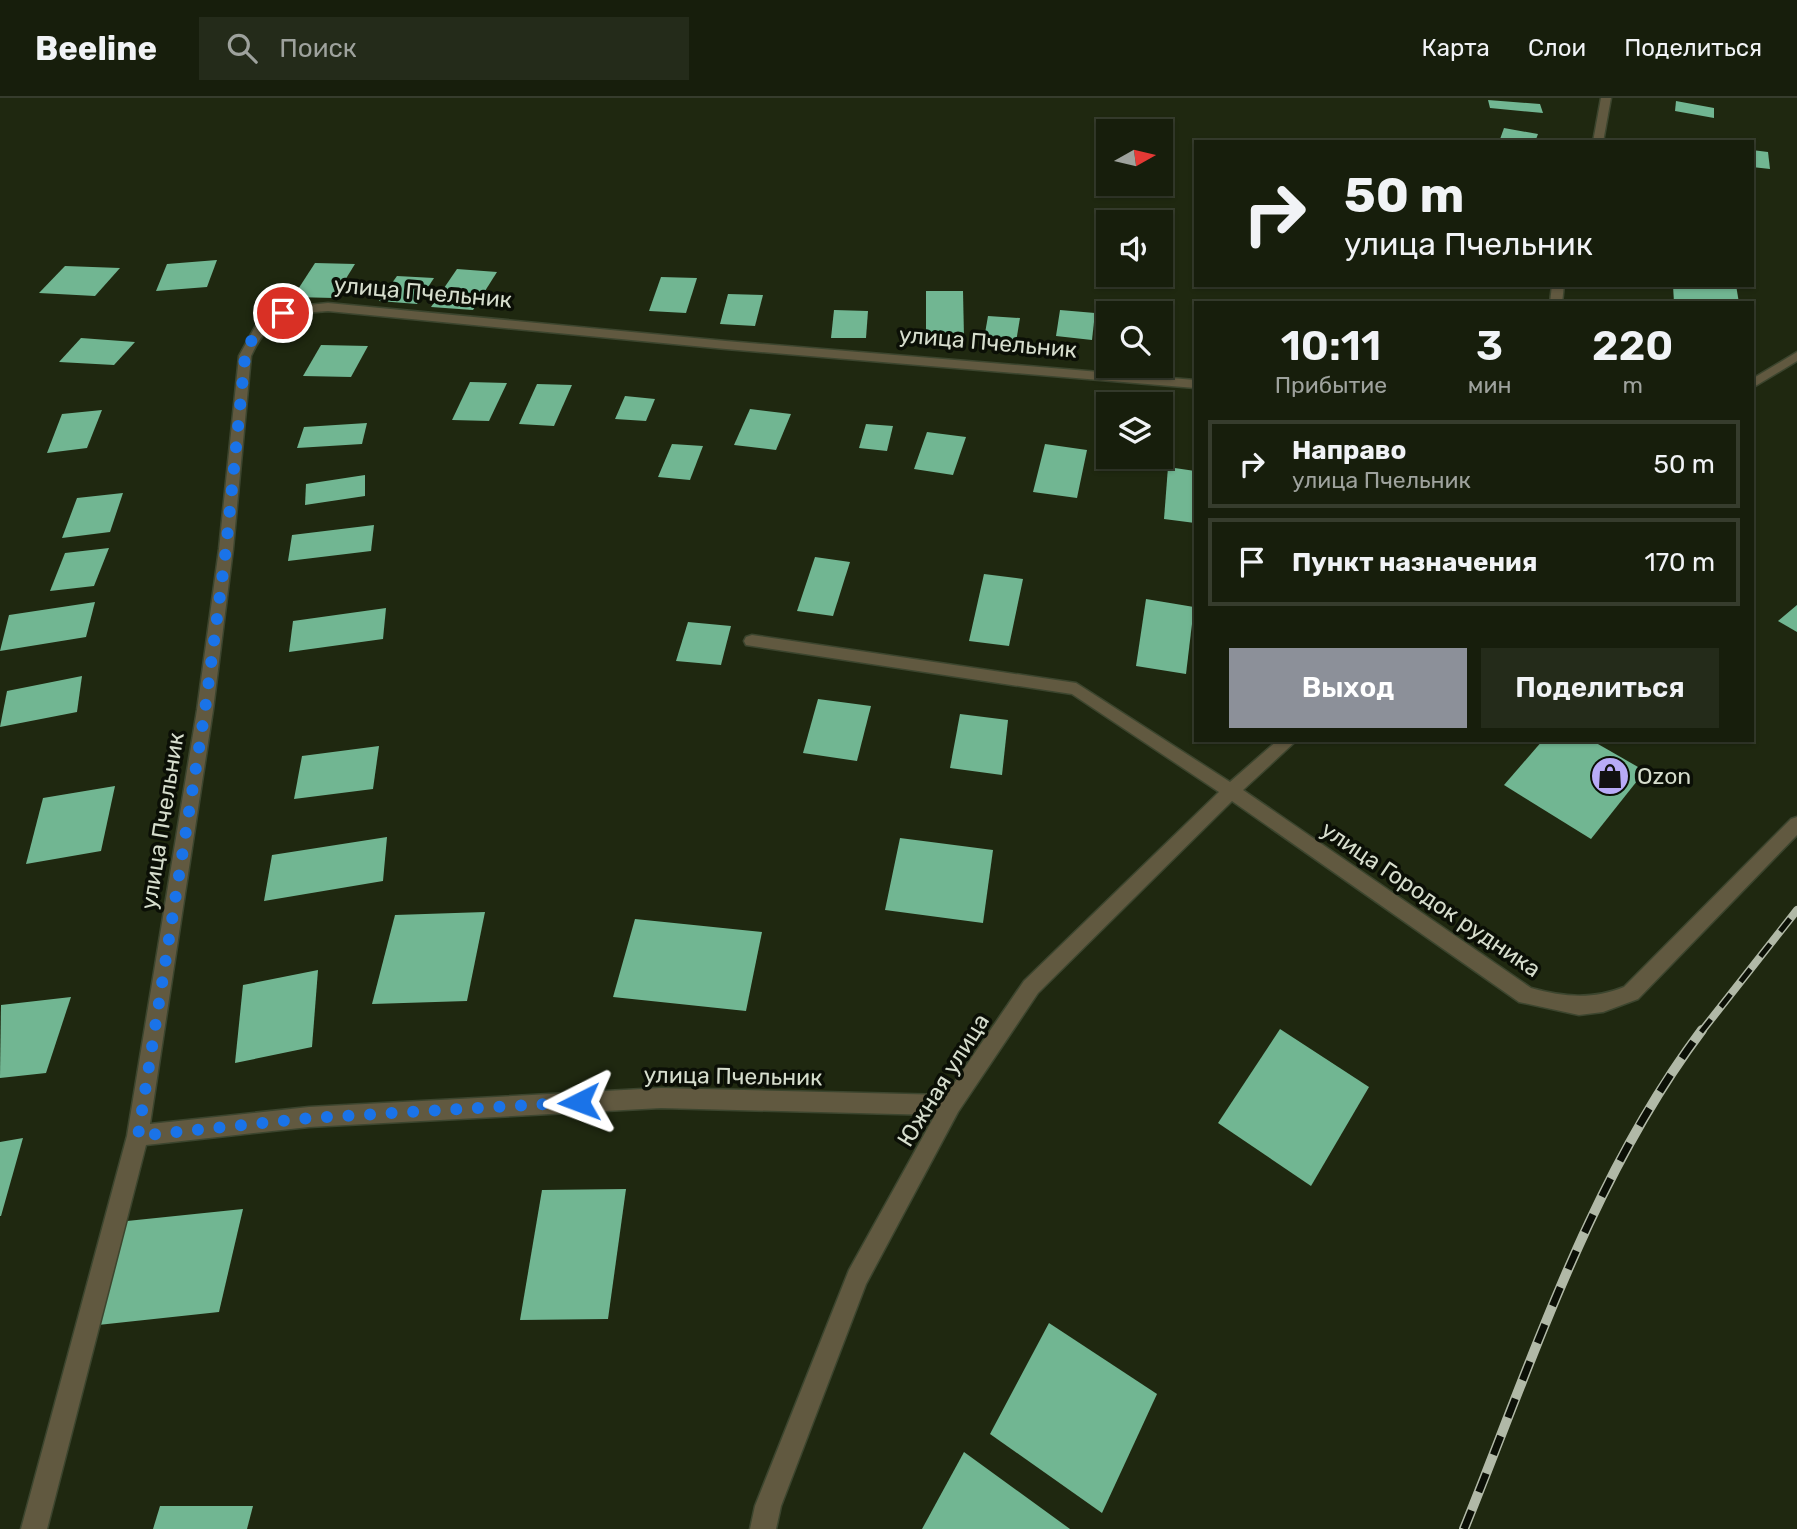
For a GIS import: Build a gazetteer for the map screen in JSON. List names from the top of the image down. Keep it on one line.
{"streets":{"street":["улица Пчельник","улица Городок рудника","Южная улица"]},"crossings":[["улица Пчельник","Южная улица"],["улица Городок рудника","Южная улица"]],"places":{"shop":["Ozon"]},"north":"right","page":{"header":"Beeline","search":"Поиск","nav":["Карта","Слои","Поделиться"],"turn":["50 m","улица Пчельник"],"eta":["10:11","Прибытие","3","мин","220","m"],"list":[{"name":"Направо","note":"улица Пчельник","value":"50 m"},{"name":"Пункт назначения","value":"170 m"}],"buttons":["Выход","Поделиться"]}}
